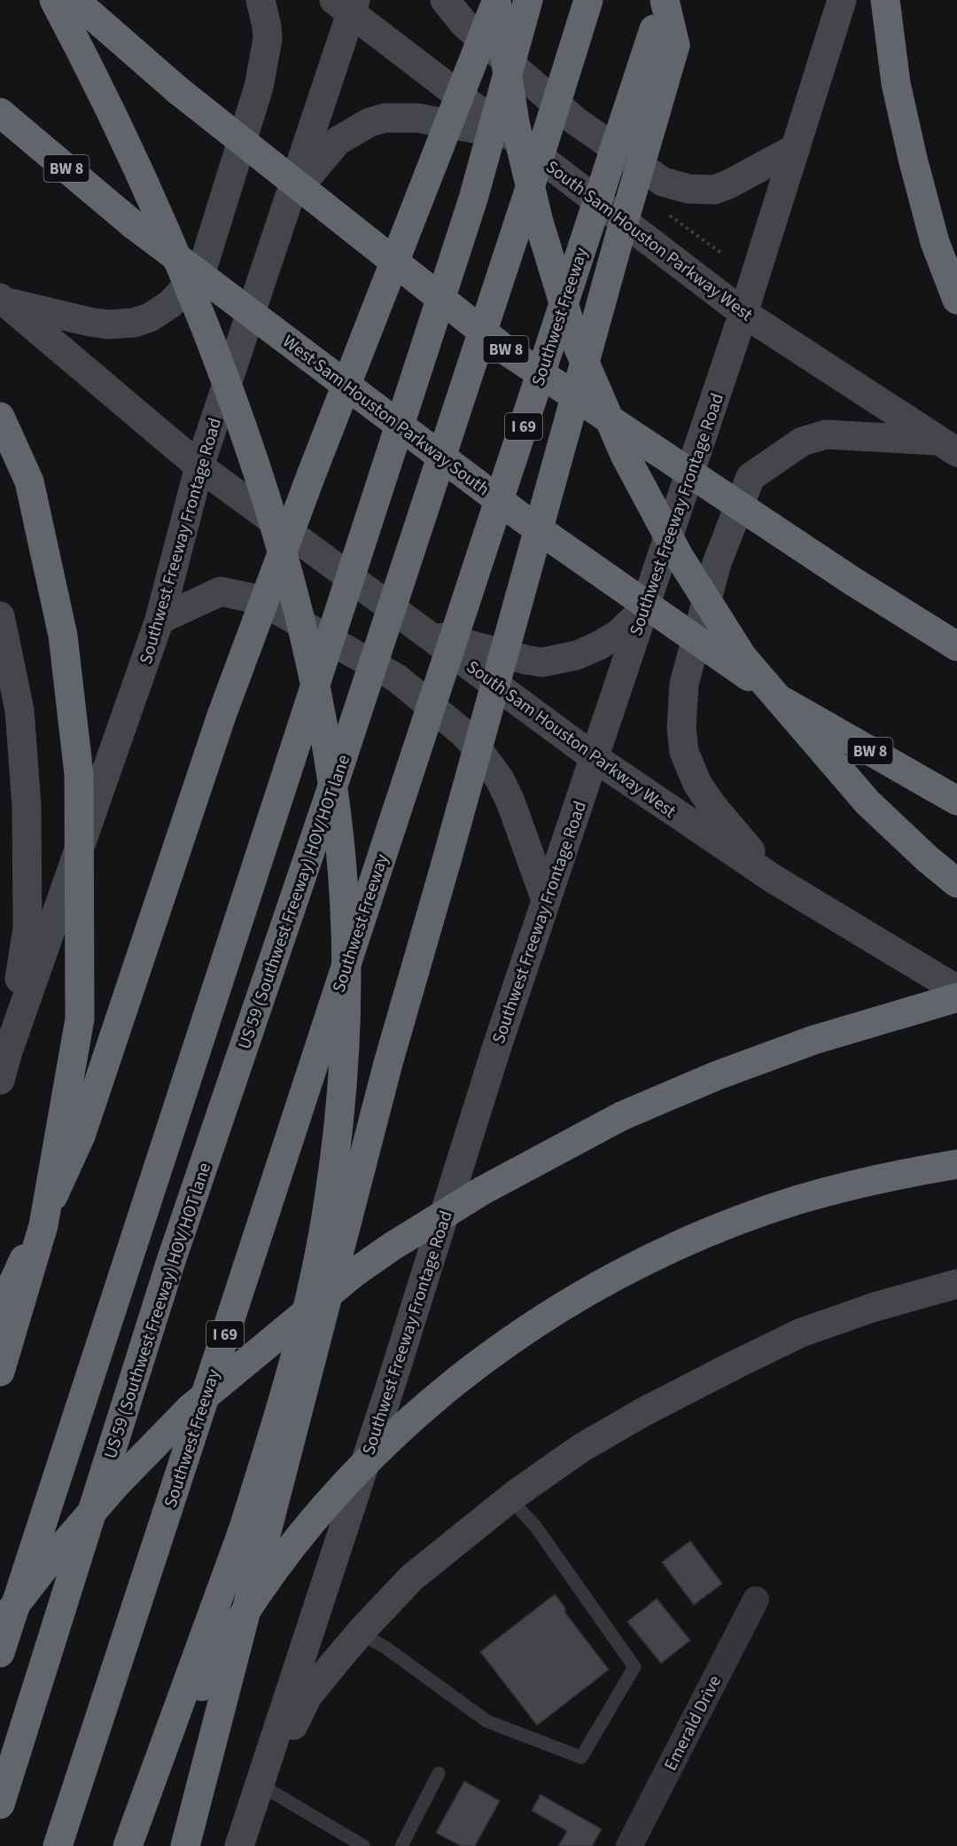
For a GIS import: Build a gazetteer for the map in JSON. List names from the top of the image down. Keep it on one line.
{"streets":{"highway":["BW 8","Southwest Freeway","West Sam Houston Parkway South","I 69","US 59 (Southwest Freeway) HOV/HOT lane"],"main road":["South Sam Houston Parkway West","Southwest Freeway Frontage Road"],"street":["Emerald Drive"]},"crossings":[["South Sam Houston Parkway West","Southwest Freeway Frontage Road"]]}
